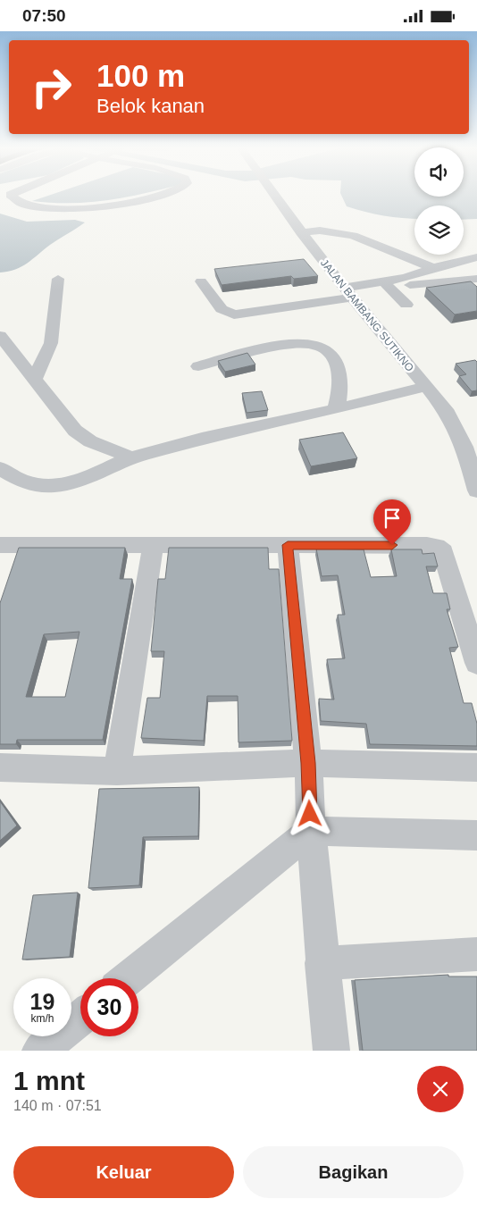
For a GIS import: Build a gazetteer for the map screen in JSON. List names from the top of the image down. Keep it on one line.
{"streets":{"street":["JALAN BAMBANG SUTIKNO"]},"page":{"status":"07:50","turn":["100 m","Belok kanan"],"speed":"19 km/h","limit":"30","heading":["1 mnt","140 m · 07:51"],"buttons":["Keluar","Bagikan"]}}
